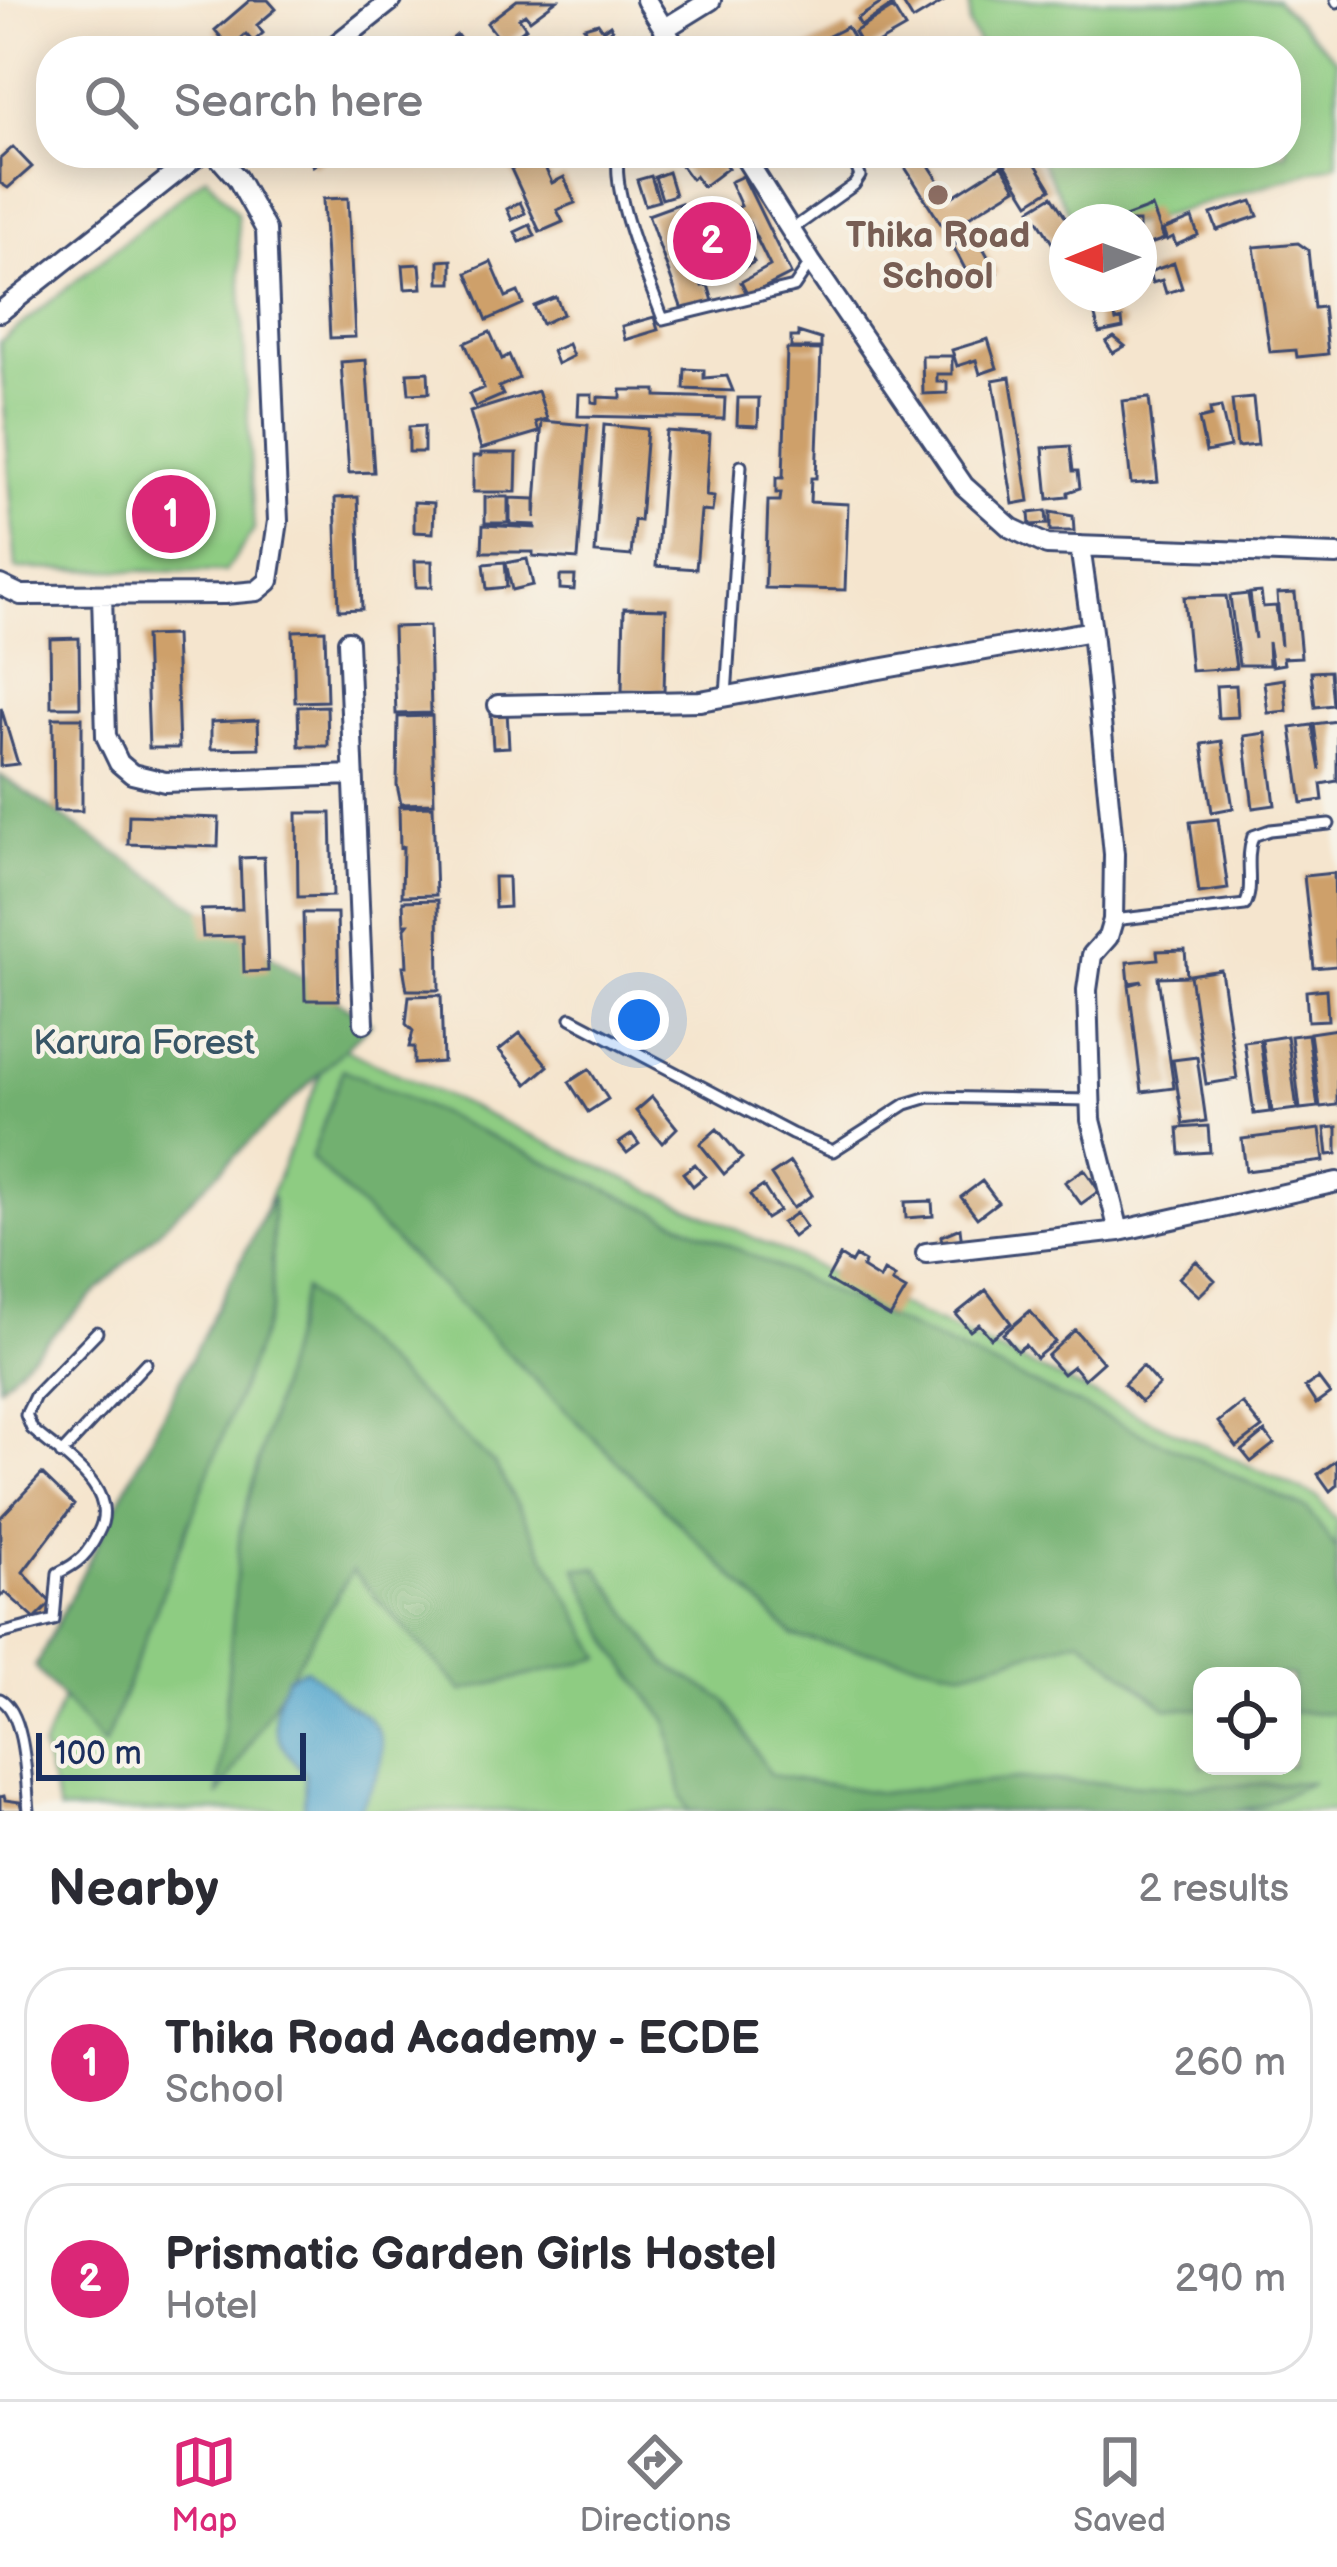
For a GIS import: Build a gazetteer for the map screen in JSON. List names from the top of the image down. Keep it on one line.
{"parks":["Karura Forest"],"places":["Thika Road School"],"scale_bar":"100 m","north":"left","page":{"search":"Search here","pins":["2","1"],"scale":"100 m","heading":["Nearby","2 results"],"list":[{"mark":"1","name":"Thika Road Academy - ECDE","note":"School","value":"260 m"},{"mark":"2","name":"Prismatic Garden Girls Hostel","note":"Hotel","value":"290 m"}],"nav":["Map","Directions","Saved"]}}
